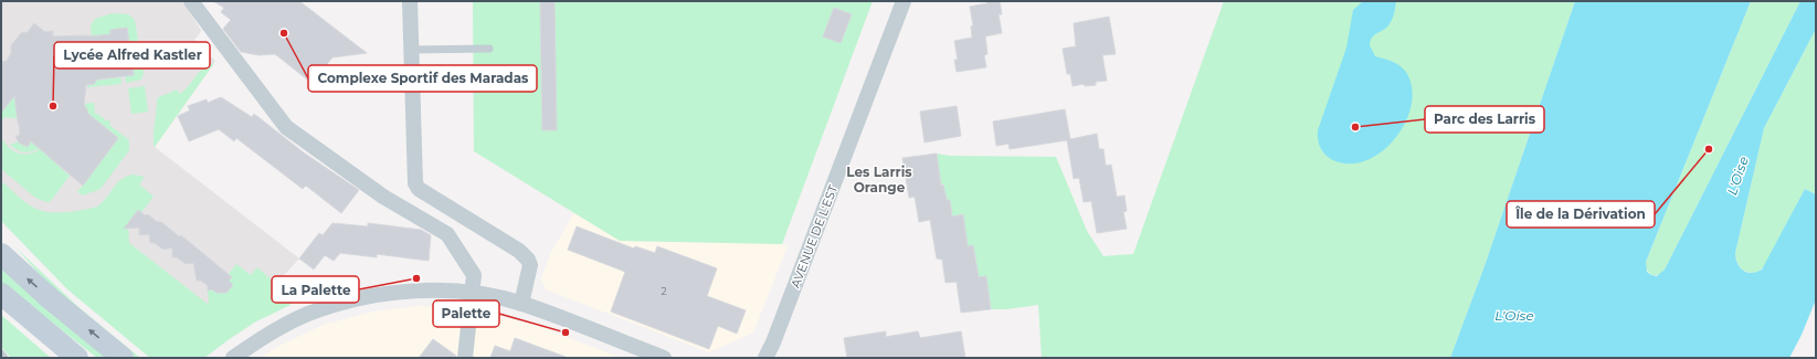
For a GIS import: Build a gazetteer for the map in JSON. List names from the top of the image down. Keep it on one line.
{"streets":{"street":["AVENUE DE L'EST"]},"districts":["Les Larris Orange"],"water":["L'Oise","L’Oise"],"places":["Complexe Sportif des Maradas","Lycée Alfred Kastler","Parc des Larris","Île de la Dérivation","La Palette","Palette"],"house_numbers":["2"]}
